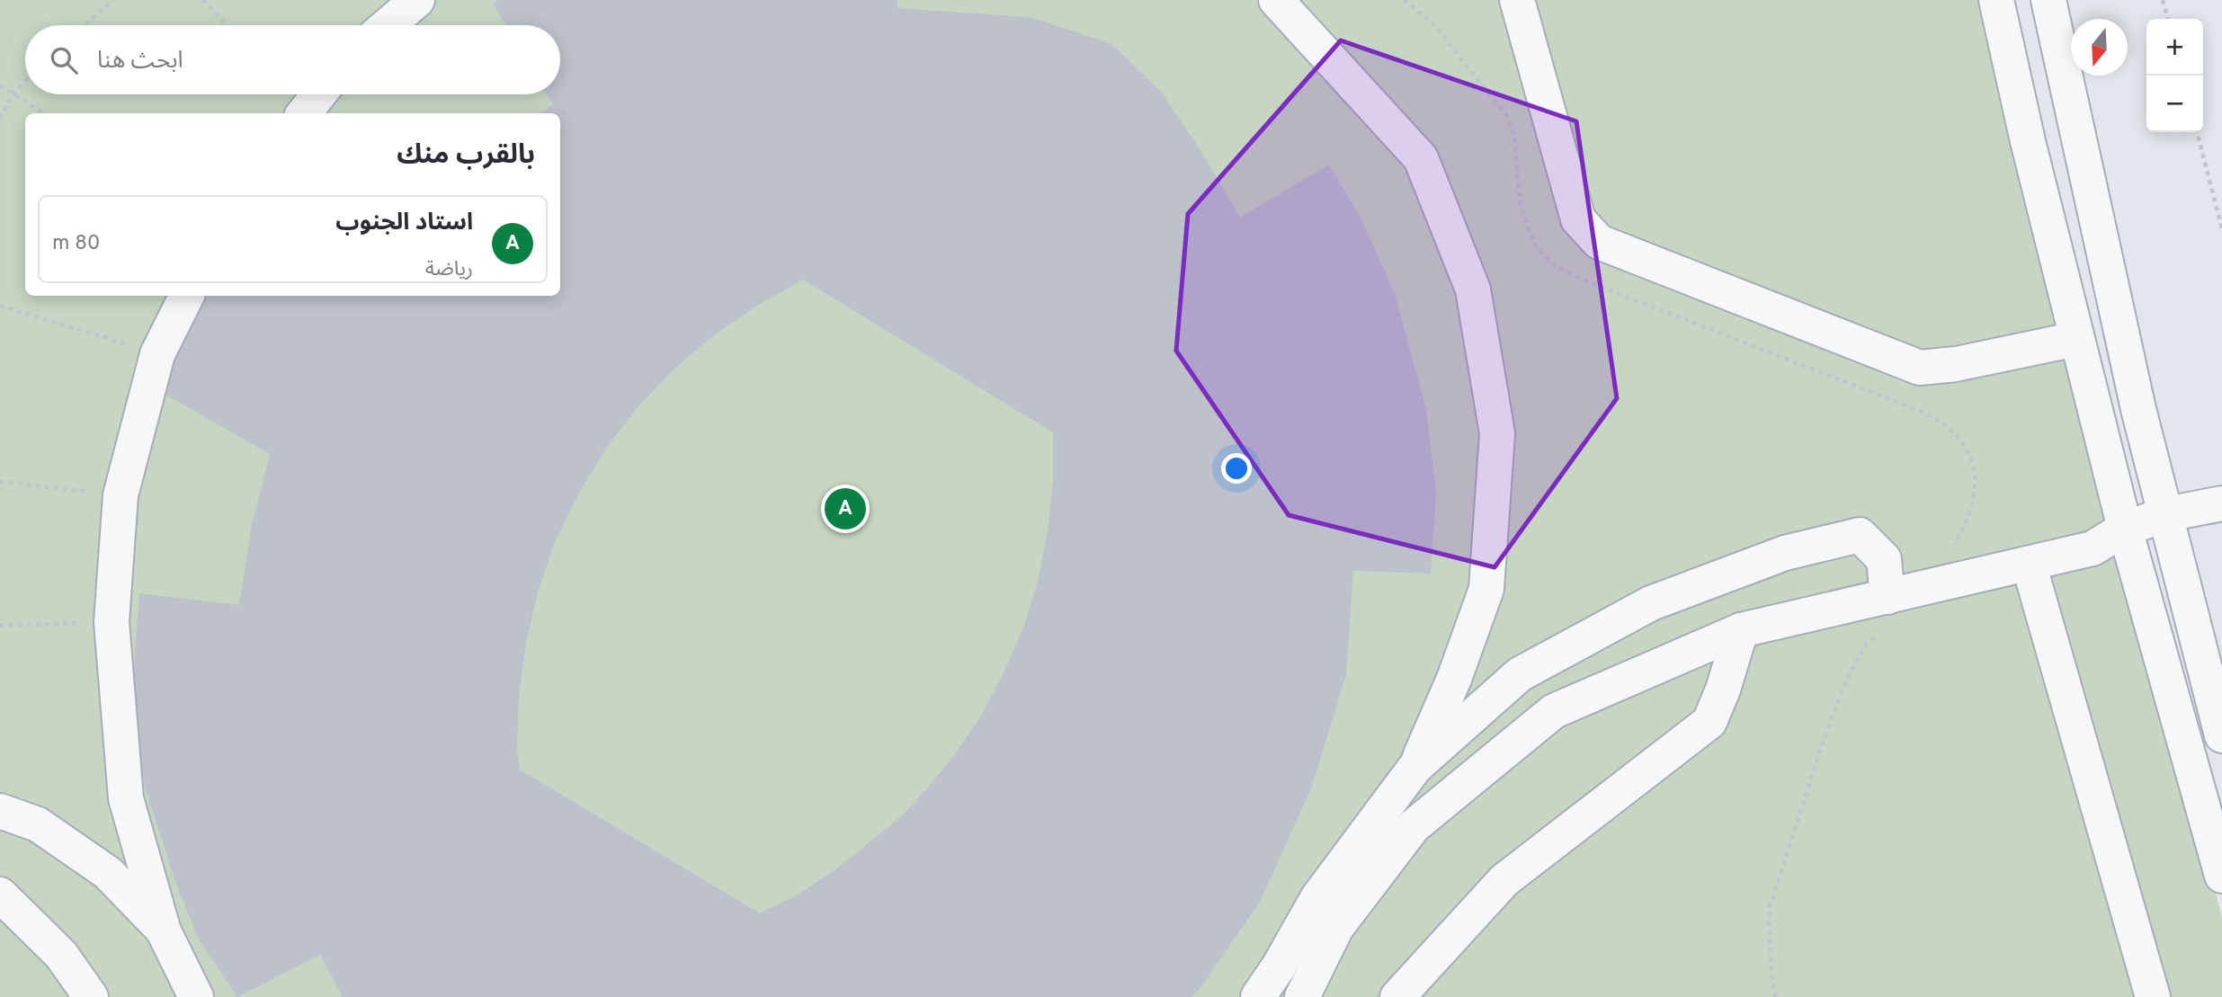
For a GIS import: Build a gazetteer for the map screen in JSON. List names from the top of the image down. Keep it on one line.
{"north":"bottom","page":{"map_buttons":["+","−"],"search":"ابحث هنا","heading":"بالقرب منك","list":[{"mark":"A","name":"استاد الجنوب","note":"رياضة","value":"80 m"}],"pins":"A"}}
